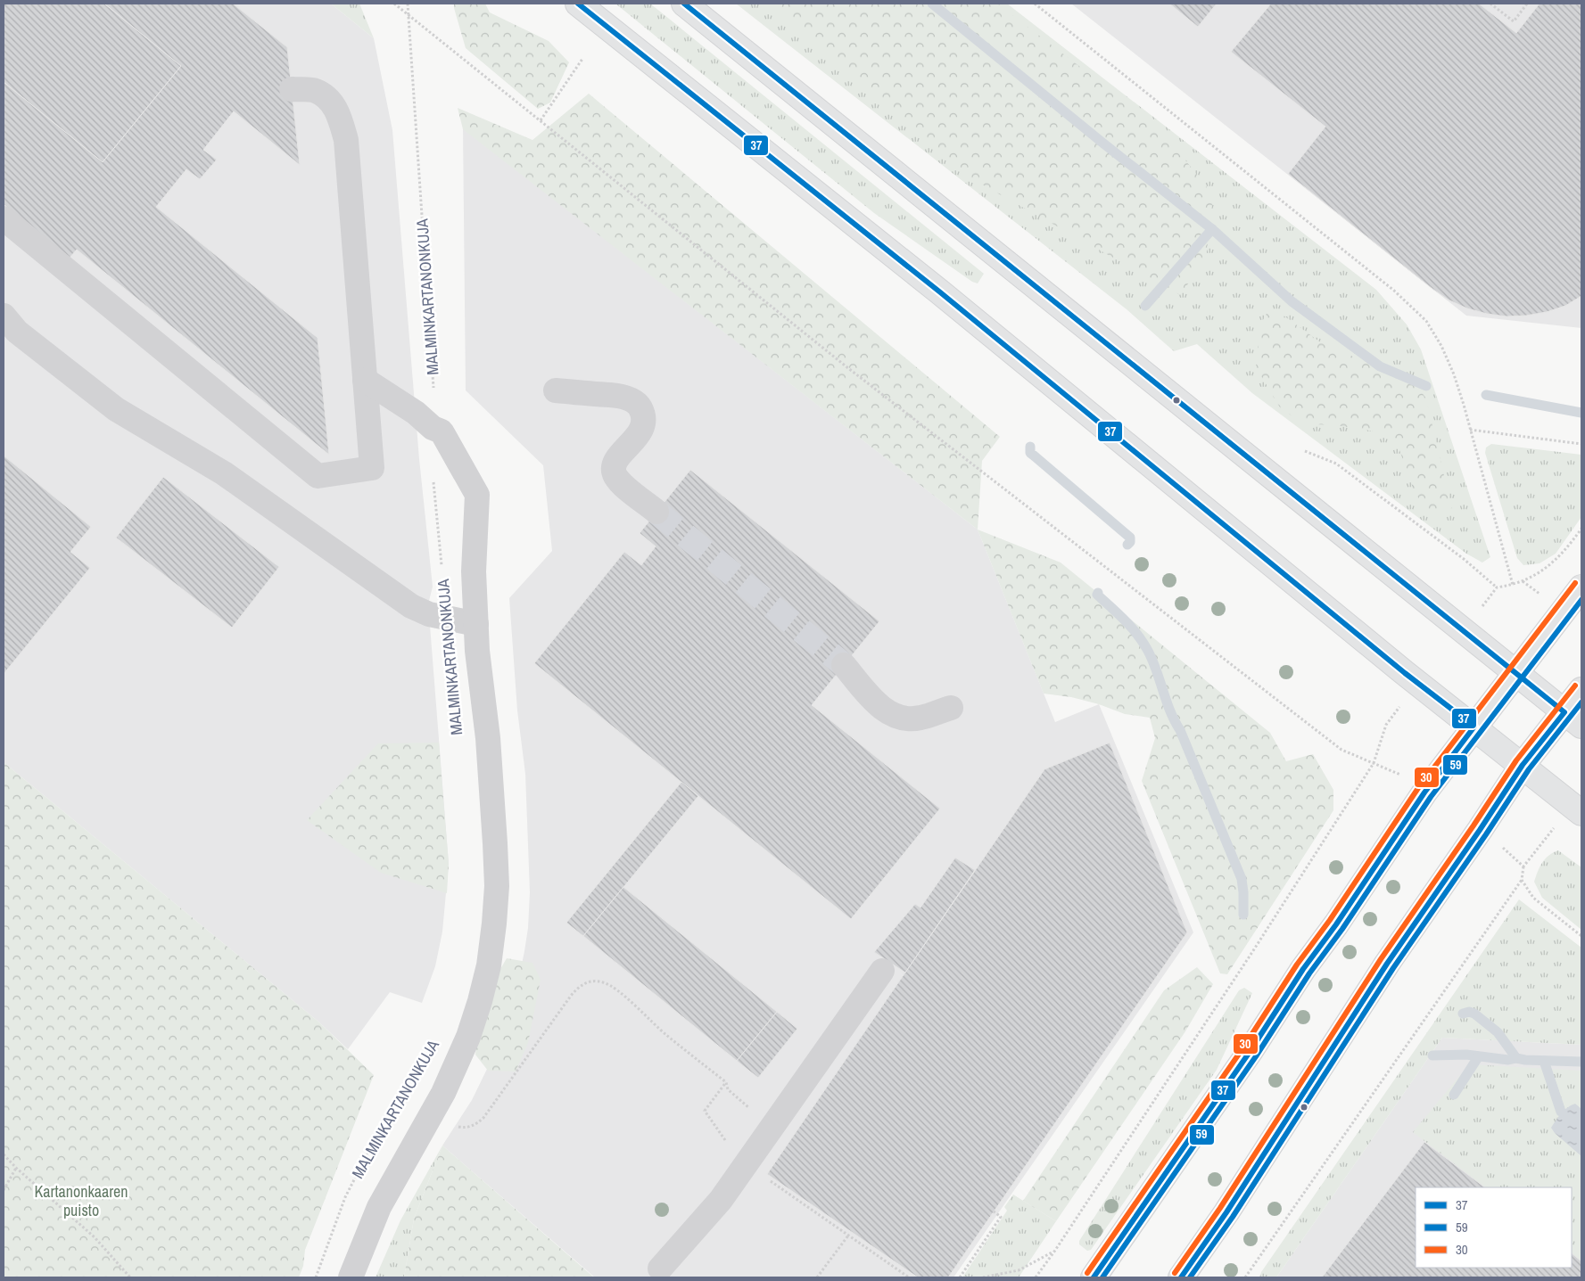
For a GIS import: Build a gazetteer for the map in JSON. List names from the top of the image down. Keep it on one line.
{"streets":{"street":["MALMINKARTANONKUJA"]},"parks":["Kartanonkaaren puisto"],"lines":["transit line 37","transit line 30","transit line 59"],"legend":["37","59","30"]}
